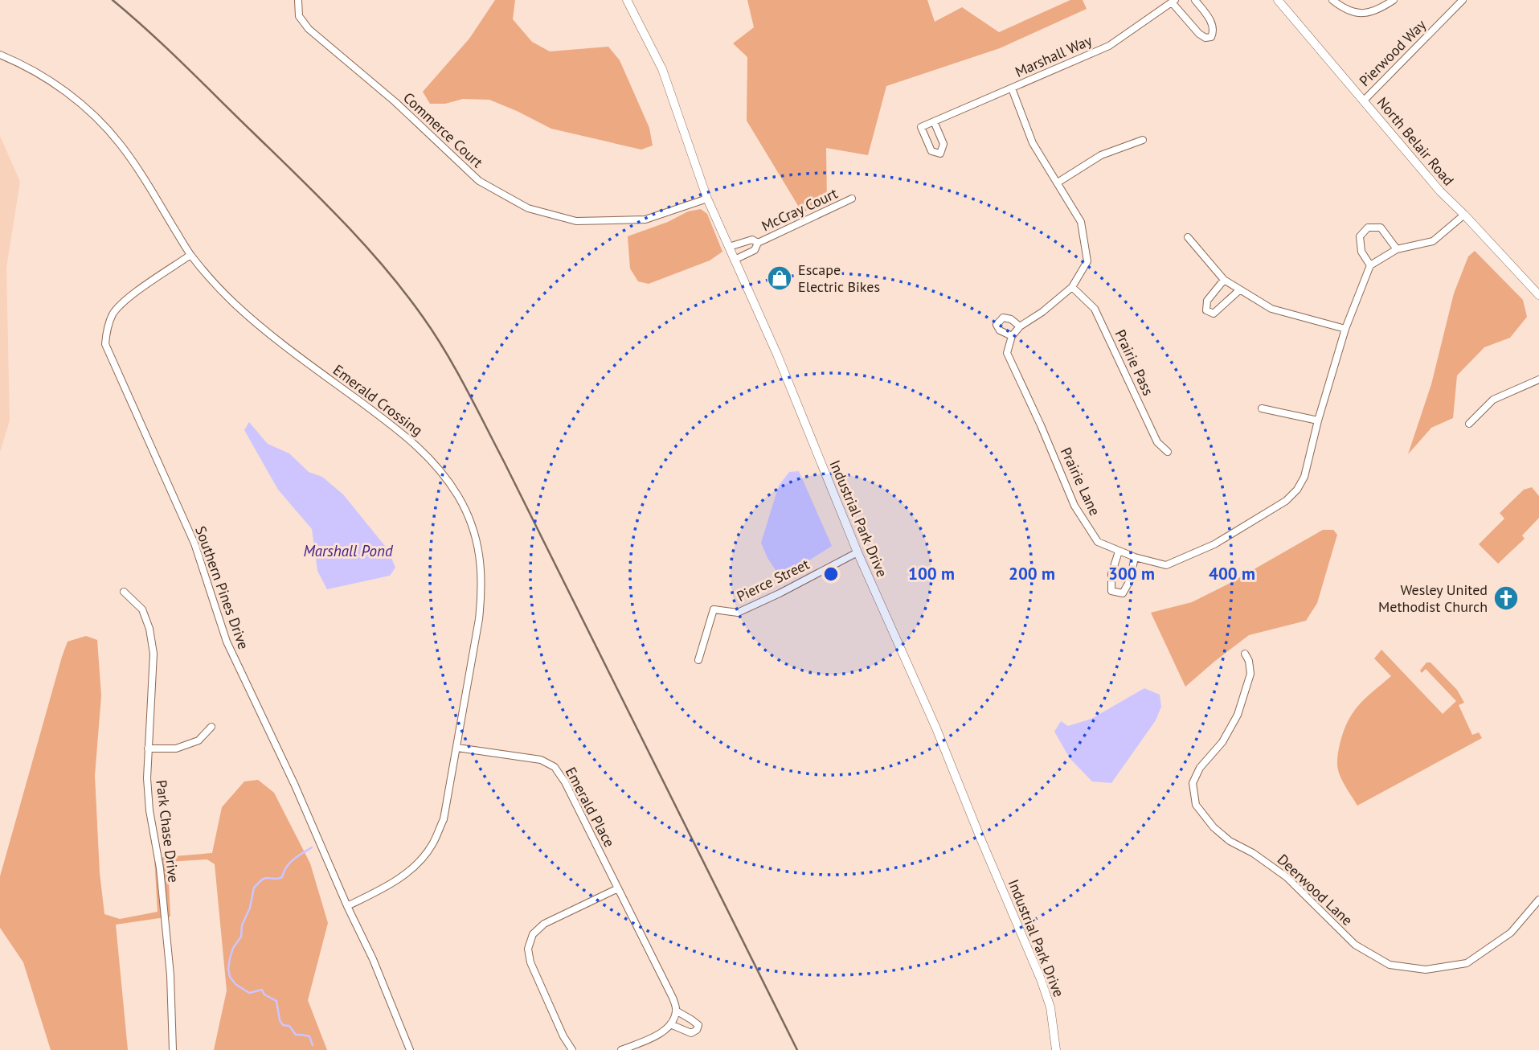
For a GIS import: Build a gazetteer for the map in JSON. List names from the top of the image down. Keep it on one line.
{"streets":{"street":["Pierwood Way","Marshall Way","Commerce Court","North Belair Road","McCray Court","Prairie Pass","Emerald Crossing","Prairie Lane","Industrial Park Drive","Pierce Street","Southern Pines Drive","Emerald Place","Park Chase Drive","Deerwood Lane"]},"crossings":[["Pierwood Way","North Belair Road"],["Commerce Court","Industrial Park Drive"],["McCray Court","Industrial Park Drive"],["Emerald Crossing","Southern Pines Drive"],["Emerald Crossing","Emerald Place"],["Industrial Park Drive","Pierce Street"]],"water":["Marshall Pond"],"places":{"shop":["Escape Electric Bikes"],"church":["Wesley United Methodist Church"]},"rings":["100 m","200 m","300 m","400 m"]}
